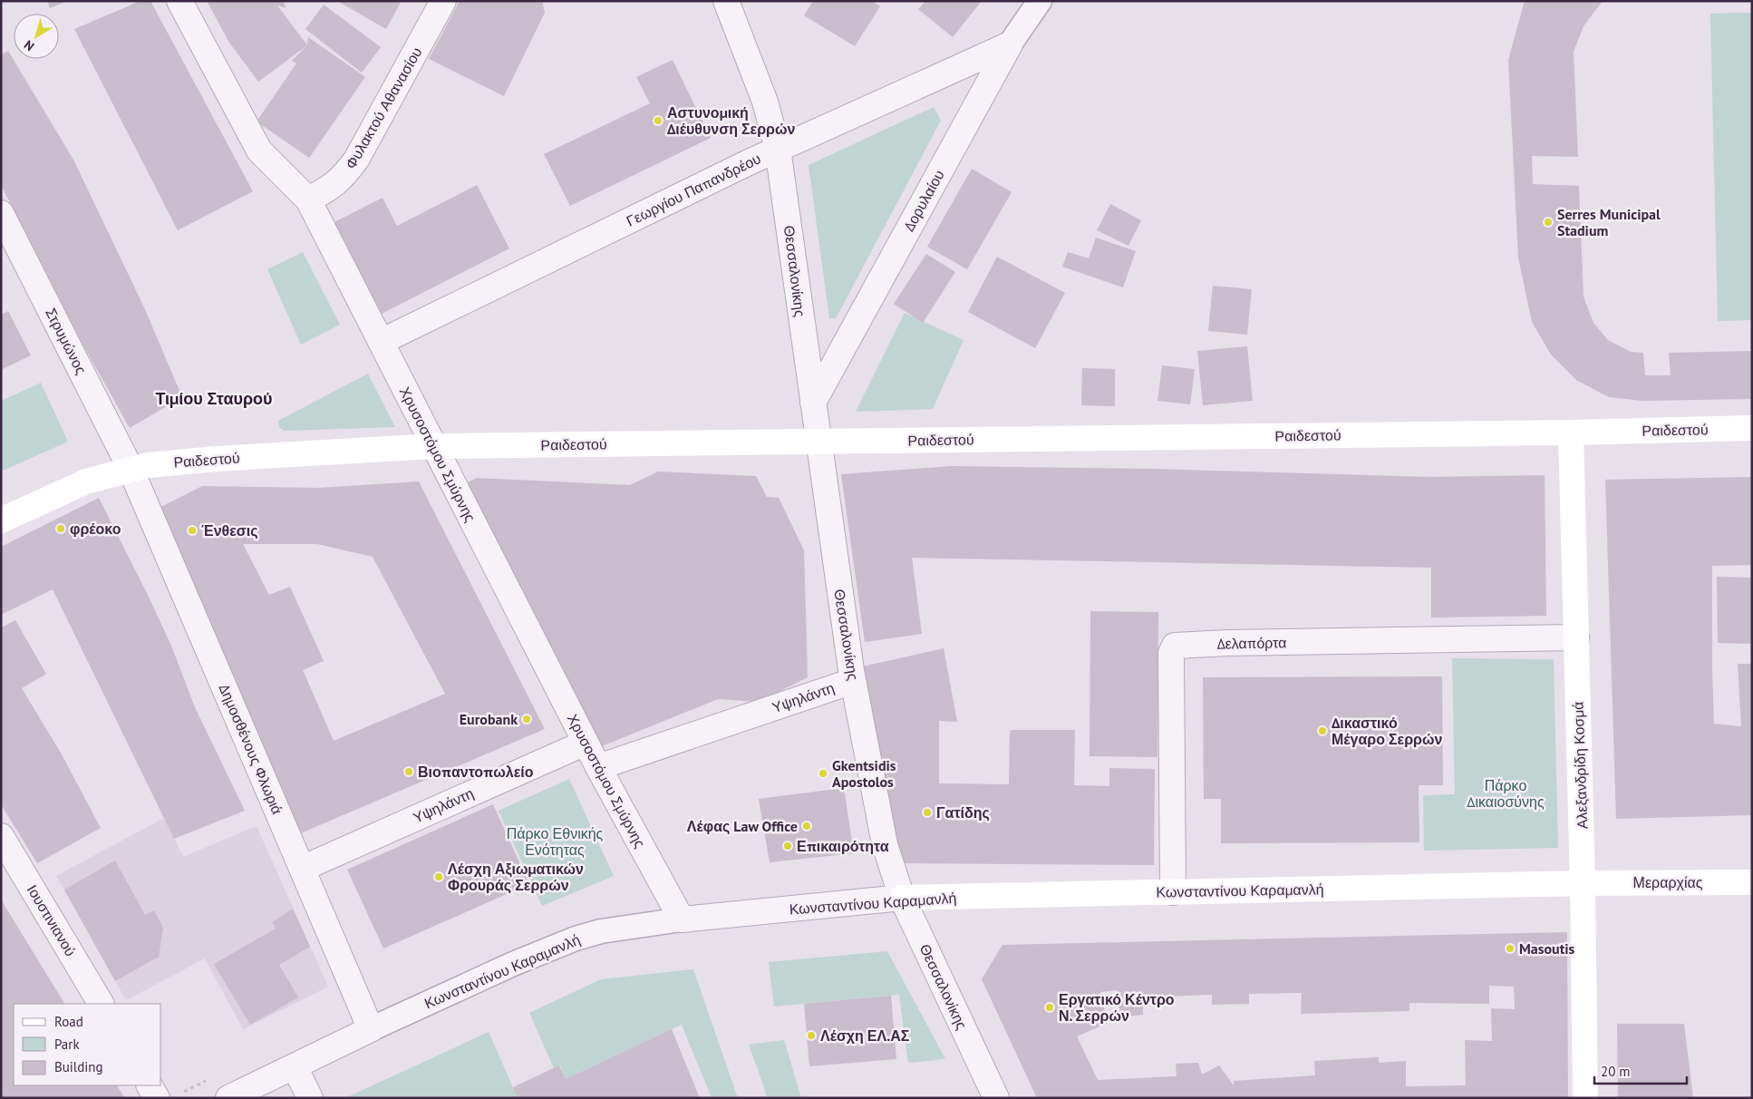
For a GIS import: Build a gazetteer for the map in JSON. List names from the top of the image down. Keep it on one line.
{"streets":{"main road":["Ραιδεστού","Αλεξανδρίδη Κοσμά","Μεραρχίας","Κωνσταντίνου Καραμανλή"],"street":["Φυλακτού Αθανασίου","Γεωργίου Παπανδρέου","Δορυλαίου","Θεσσαλονίκης","Στρυμώνος","Χρυσοστόμου Σμύρνης","Δελαπόρτα","Υψηλάντη","Δημοσθένους Φλωριά","Ιουστινιανού"]},"crossings":[["Φυλακτού Αθανασίου","Χρυσοστόμου Σμύρνης"],["Γεωργίου Παπανδρέου","Δορυλαίου"],["Γεωργίου Παπανδρέου","Θεσσαλονίκης"],["Γεωργίου Παπανδρέου","Χρυσοστόμου Σμύρνης"],["Δορυλαίου","Θεσσαλονίκης"],["Θεσσαλονίκης","Ραιδεστού"],["Θεσσαλονίκης","Υψηλάντη"],["Θεσσαλονίκης","Κωνσταντίνου Καραμανλή"],["Στρυμώνος","Ραιδεστού"],["Στρυμώνος","Δημοσθένους Φλωριά"],["Ραιδεστού","Χρυσοστόμου Σμύρνης"],["Ραιδεστού","Δημοσθένους Φλωριά"],["Ραιδεστού","Αλεξανδρίδη Κοσμά"],["Χρυσοστόμου Σμύρνης","Υψηλάντη"],["Χρυσοστόμου Σμύρνης","Κωνσταντίνου Καραμανλή"],["Δελαπόρτα","Αλεξανδρίδη Κοσμά"],["Δελαπόρτα","Κωνσταντίνου Καραμανλή"],["Υψηλάντη","Δημοσθένους Φλωριά"],["Δημοσθένους Φλωριά","Κωνσταντίνου Καραμανλή"],["Αλεξανδρίδη Κοσμά","Μεραρχίας"],["Αλεξανδρίδη Κοσμά","Κωνσταντίνου Καραμανλή"],["Μεραρχίας","Κωνσταντίνου Καραμανλή"]],"districts":["Τιμίου Σταυρού"],"parks":["Πάρκο Δικαιοσύνης","Πάρκο Εθνικής Ενότητας"],"places":["Αστυνομική Διέυθυνση Σερρών","Serres Municipal Stadium","φρέοκο","Ένθεσις","Eurobank","Δικαστικό Μέγαρο Σερρών","Βιοπαντοπωλείο","Gkentsidis Apostolos","Γατίδης","Λέφας Law Office","Επικαιρότητα","Λέσχη Αξιωματικών Φρουράς Σερρών","Masoutis","Εργατικό Κέντρο Ν. Σερρών","Λέσχη ΕΛ.ΑΣ"],"legend":["Road","Park","Building"],"scale_bar":"20 m","north":"bottom left"}
